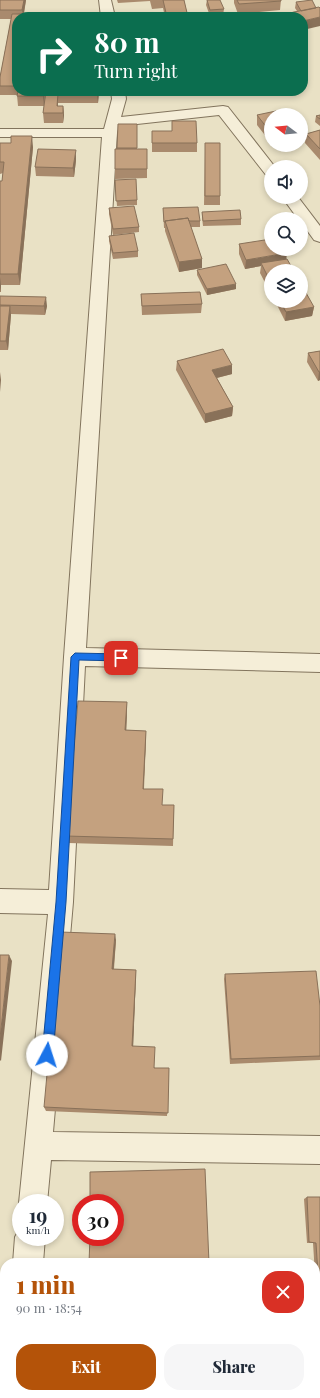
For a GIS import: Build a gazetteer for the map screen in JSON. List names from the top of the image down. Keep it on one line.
{"north":"left","page":{"turn":["80 m","Turn right"],"speed":"19 km/h","limit":"30","heading":["1 min","90 m · 18:54"],"buttons":["Exit","Share"]}}
